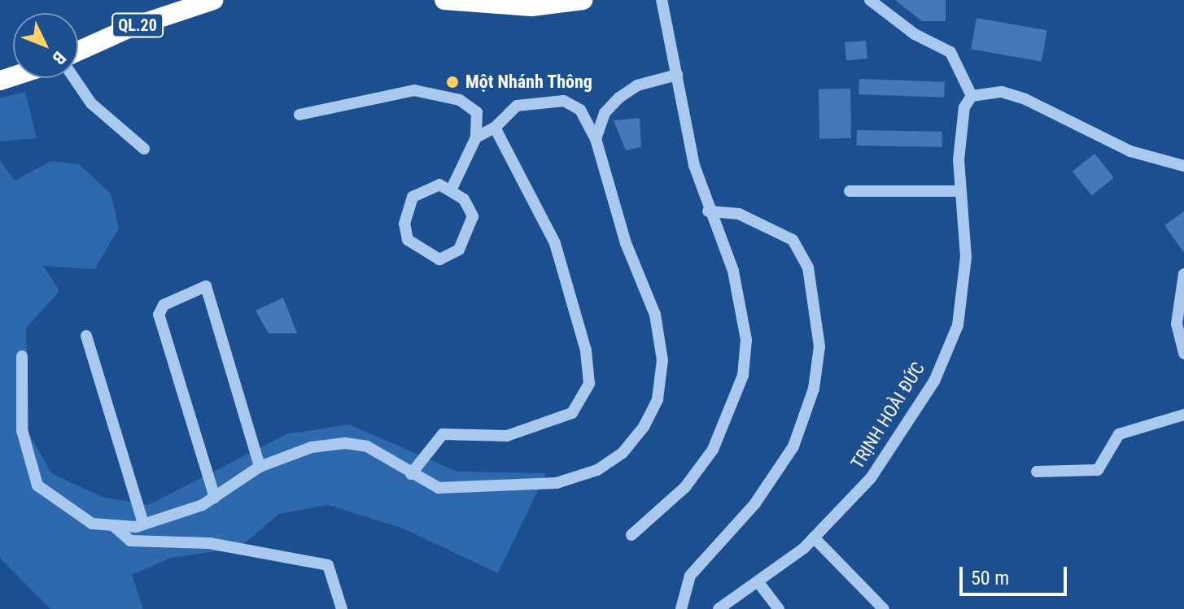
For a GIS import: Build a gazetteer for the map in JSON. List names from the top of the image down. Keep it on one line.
{"streets":{"highway":["QL.20"],"street":["TRỊNH HOÀI ĐỨC"]},"places":["Một Nhánh Thông"],"scale_bar":"50 m","north":"bottom right"}
